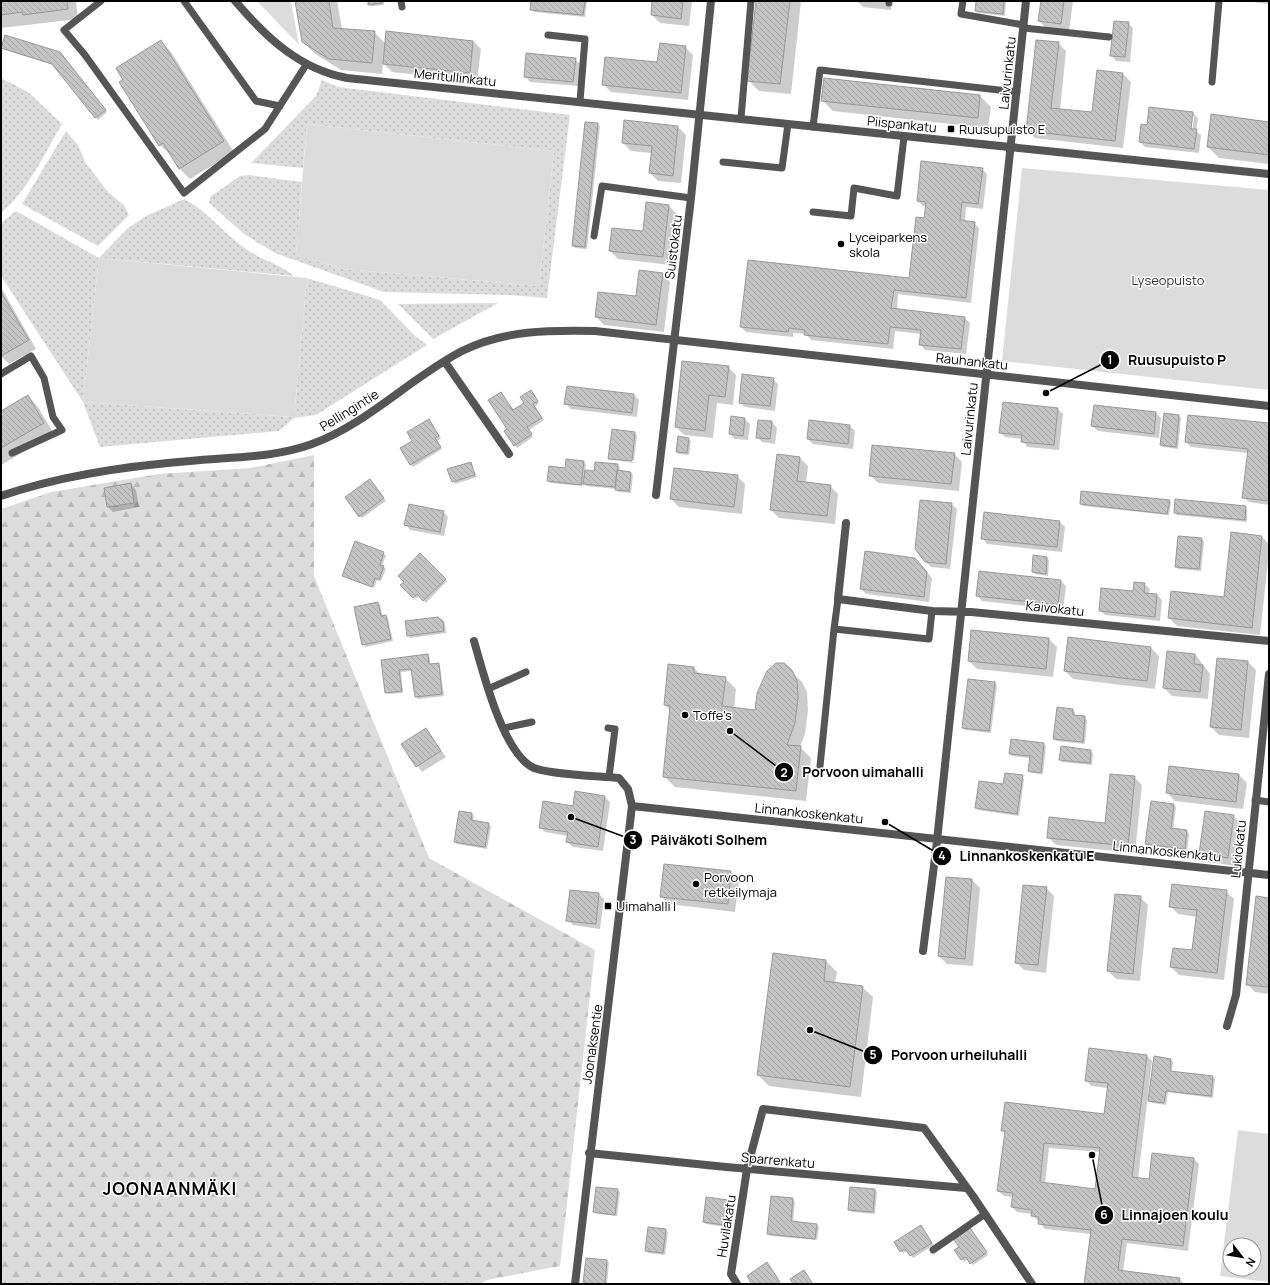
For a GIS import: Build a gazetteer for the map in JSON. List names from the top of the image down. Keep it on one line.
{"streets":{"street":["Laivurinkatu","Meritullinkatu","Piispankatu","Suistokatu","Rauhankatu","Pellingintie","Kaivokatu","Linnankoskenkatu","Lukiokatu","Joonaksentie","Sparrenkatu","Huvilakatu"]},"crossings":[["Laivurinkatu","Piispankatu"],["Laivurinkatu","Rauhankatu"],["Laivurinkatu","Kaivokatu"],["Laivurinkatu","Linnankoskenkatu"],["Meritullinkatu","Piispankatu"],["Meritullinkatu","Suistokatu"],["Piispankatu","Suistokatu"],["Suistokatu","Rauhankatu"],["Suistokatu","Pellingintie"],["Rauhankatu","Pellingintie"],["Linnankoskenkatu","Lukiokatu"],["Linnankoskenkatu","Joonaksentie"],["Joonaksentie","Sparrenkatu"],["Sparrenkatu","Huvilakatu"]],"districts":["JOONAANMÄKI"],"parks":["Lyseopuisto"],"places":{"transit":["Ruusupuisto E","Uimahalli I"],"other":["Lyceiparkens skola","Ruusupuisto P","Toffe's","Porvoon uimahalli","Päiväkoti Solhem","Linnankoskenkatu E","Porvoon retkeilymaja","Porvoon urheiluhalli","Linnajoen koulu"]},"north":"bottom right"}
